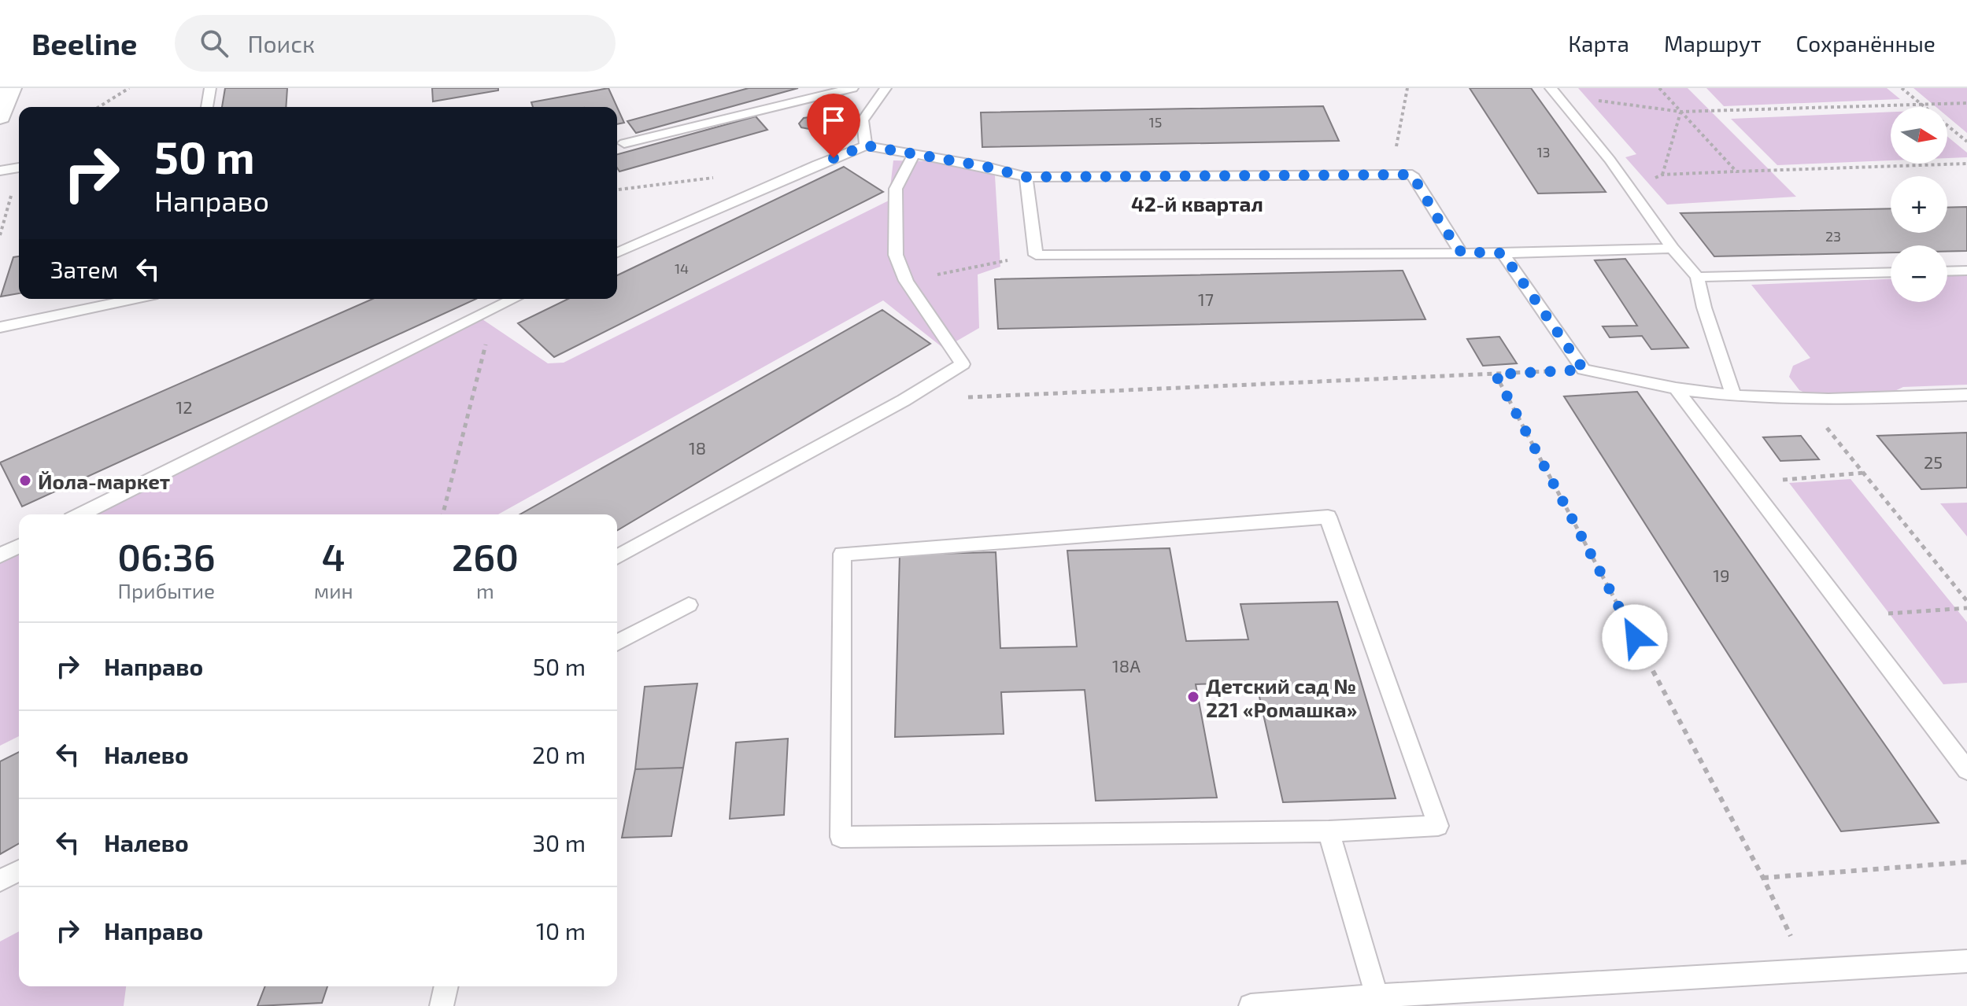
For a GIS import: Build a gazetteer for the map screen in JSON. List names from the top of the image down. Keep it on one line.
{"districts":["42-й квартал"],"places":["Йола-маркет","Детский сад № 221 «Ромашка»"],"house_numbers":["15","13","23","14","17","12","18","25","19","18А"],"north":"right","page":{"header":"Beeline","search":"Поиск","nav":["Карта","Маршрут","Сохранённые"],"map_buttons":["+","−"],"turn":["50 m","Направо"],"then":"Затем","eta":["06:36","Прибытие","4","мин","260","m"],"list":[{"name":"Направо","value":"50 m"},{"name":"Налево","value":"20 m"},{"name":"Налево","value":"30 m"},{"name":"Направо","value":"10 m"}]}}
